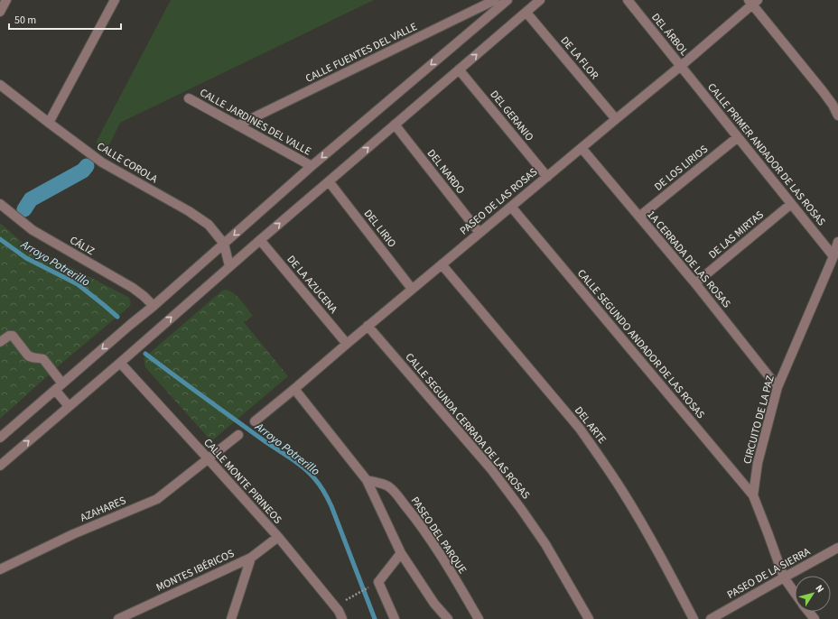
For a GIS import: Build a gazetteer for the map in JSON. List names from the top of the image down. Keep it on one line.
{"streets":{"street":["DEL ÁRBOL","CALLE FUENTES DEL VALLE","DE LA FLOR","DEL GERANIO","CALLE JARDINES DEL VALLE","CALLE PRIMER ANDADOR DE LAS ROSAS","CALLE COROLA","DE LOS LIRIOS","DEL NARDO","PASEO DE LAS ROSAS","DEL LIRIO","DE LAS MIRTAS","CÁLIZ","1A CERRADA DE LAS ROSAS","DE LA AZUCENA","CALLE SEGUNDO ANDADOR DE LAS ROSAS","CIRCUITO DE LA PAZ","DEL ARTE","CALLE SEGUNDA CERRADA DE LAS ROSAS","CALLE MONTE PIRINEOS","AZAHARES","PASEO DEL PARQUE","MONTES IBÉRICOS","PASEO DE LA SIERRA"]},"crossings":[["DEL ÁRBOL","CALLE PRIMER ANDADOR DE LAS ROSAS"],["DEL ÁRBOL","PASEO DE LAS ROSAS"],["CALLE FUENTES DEL VALLE","CALLE JARDINES DEL VALLE"],["DE LA FLOR","PASEO DE LAS ROSAS"],["DEL GERANIO","PASEO DE LAS ROSAS"],["CALLE PRIMER ANDADOR DE LAS ROSAS","DE LOS LIRIOS"],["CALLE PRIMER ANDADOR DE LAS ROSAS","PASEO DE LAS ROSAS"],["CALLE PRIMER ANDADOR DE LAS ROSAS","DE LAS MIRTAS"],["CALLE PRIMER ANDADOR DE LAS ROSAS","CIRCUITO DE LA PAZ"],["DE LOS LIRIOS","1A CERRADA DE LAS ROSAS"],["DEL NARDO","PASEO DE LAS ROSAS"],["PASEO DE LAS ROSAS","DEL LIRIO"],["PASEO DE LAS ROSAS","1A CERRADA DE LAS ROSAS"],["PASEO DE LAS ROSAS","DE LA AZUCENA"],["PASEO DE LAS ROSAS","CALLE SEGUNDO ANDADOR DE LAS ROSAS"],["PASEO DE LAS ROSAS","DEL ARTE"],["PASEO DE LAS ROSAS","CALLE SEGUNDA CERRADA DE LAS ROSAS"],["DE LAS MIRTAS","1A CERRADA DE LAS ROSAS"],["1A CERRADA DE LAS ROSAS","CIRCUITO DE LA PAZ"],["CALLE SEGUNDO ANDADOR DE LAS ROSAS","CIRCUITO DE LA PAZ"],["CIRCUITO DE LA PAZ","PASEO DE LA SIERRA"],["CALLE MONTE PIRINEOS","AZAHARES"],["CALLE MONTE PIRINEOS","MONTES IBÉRICOS"]],"water":["Arroyo Potrerillo"],"scale_bar":"50 m","north":"top right"}
